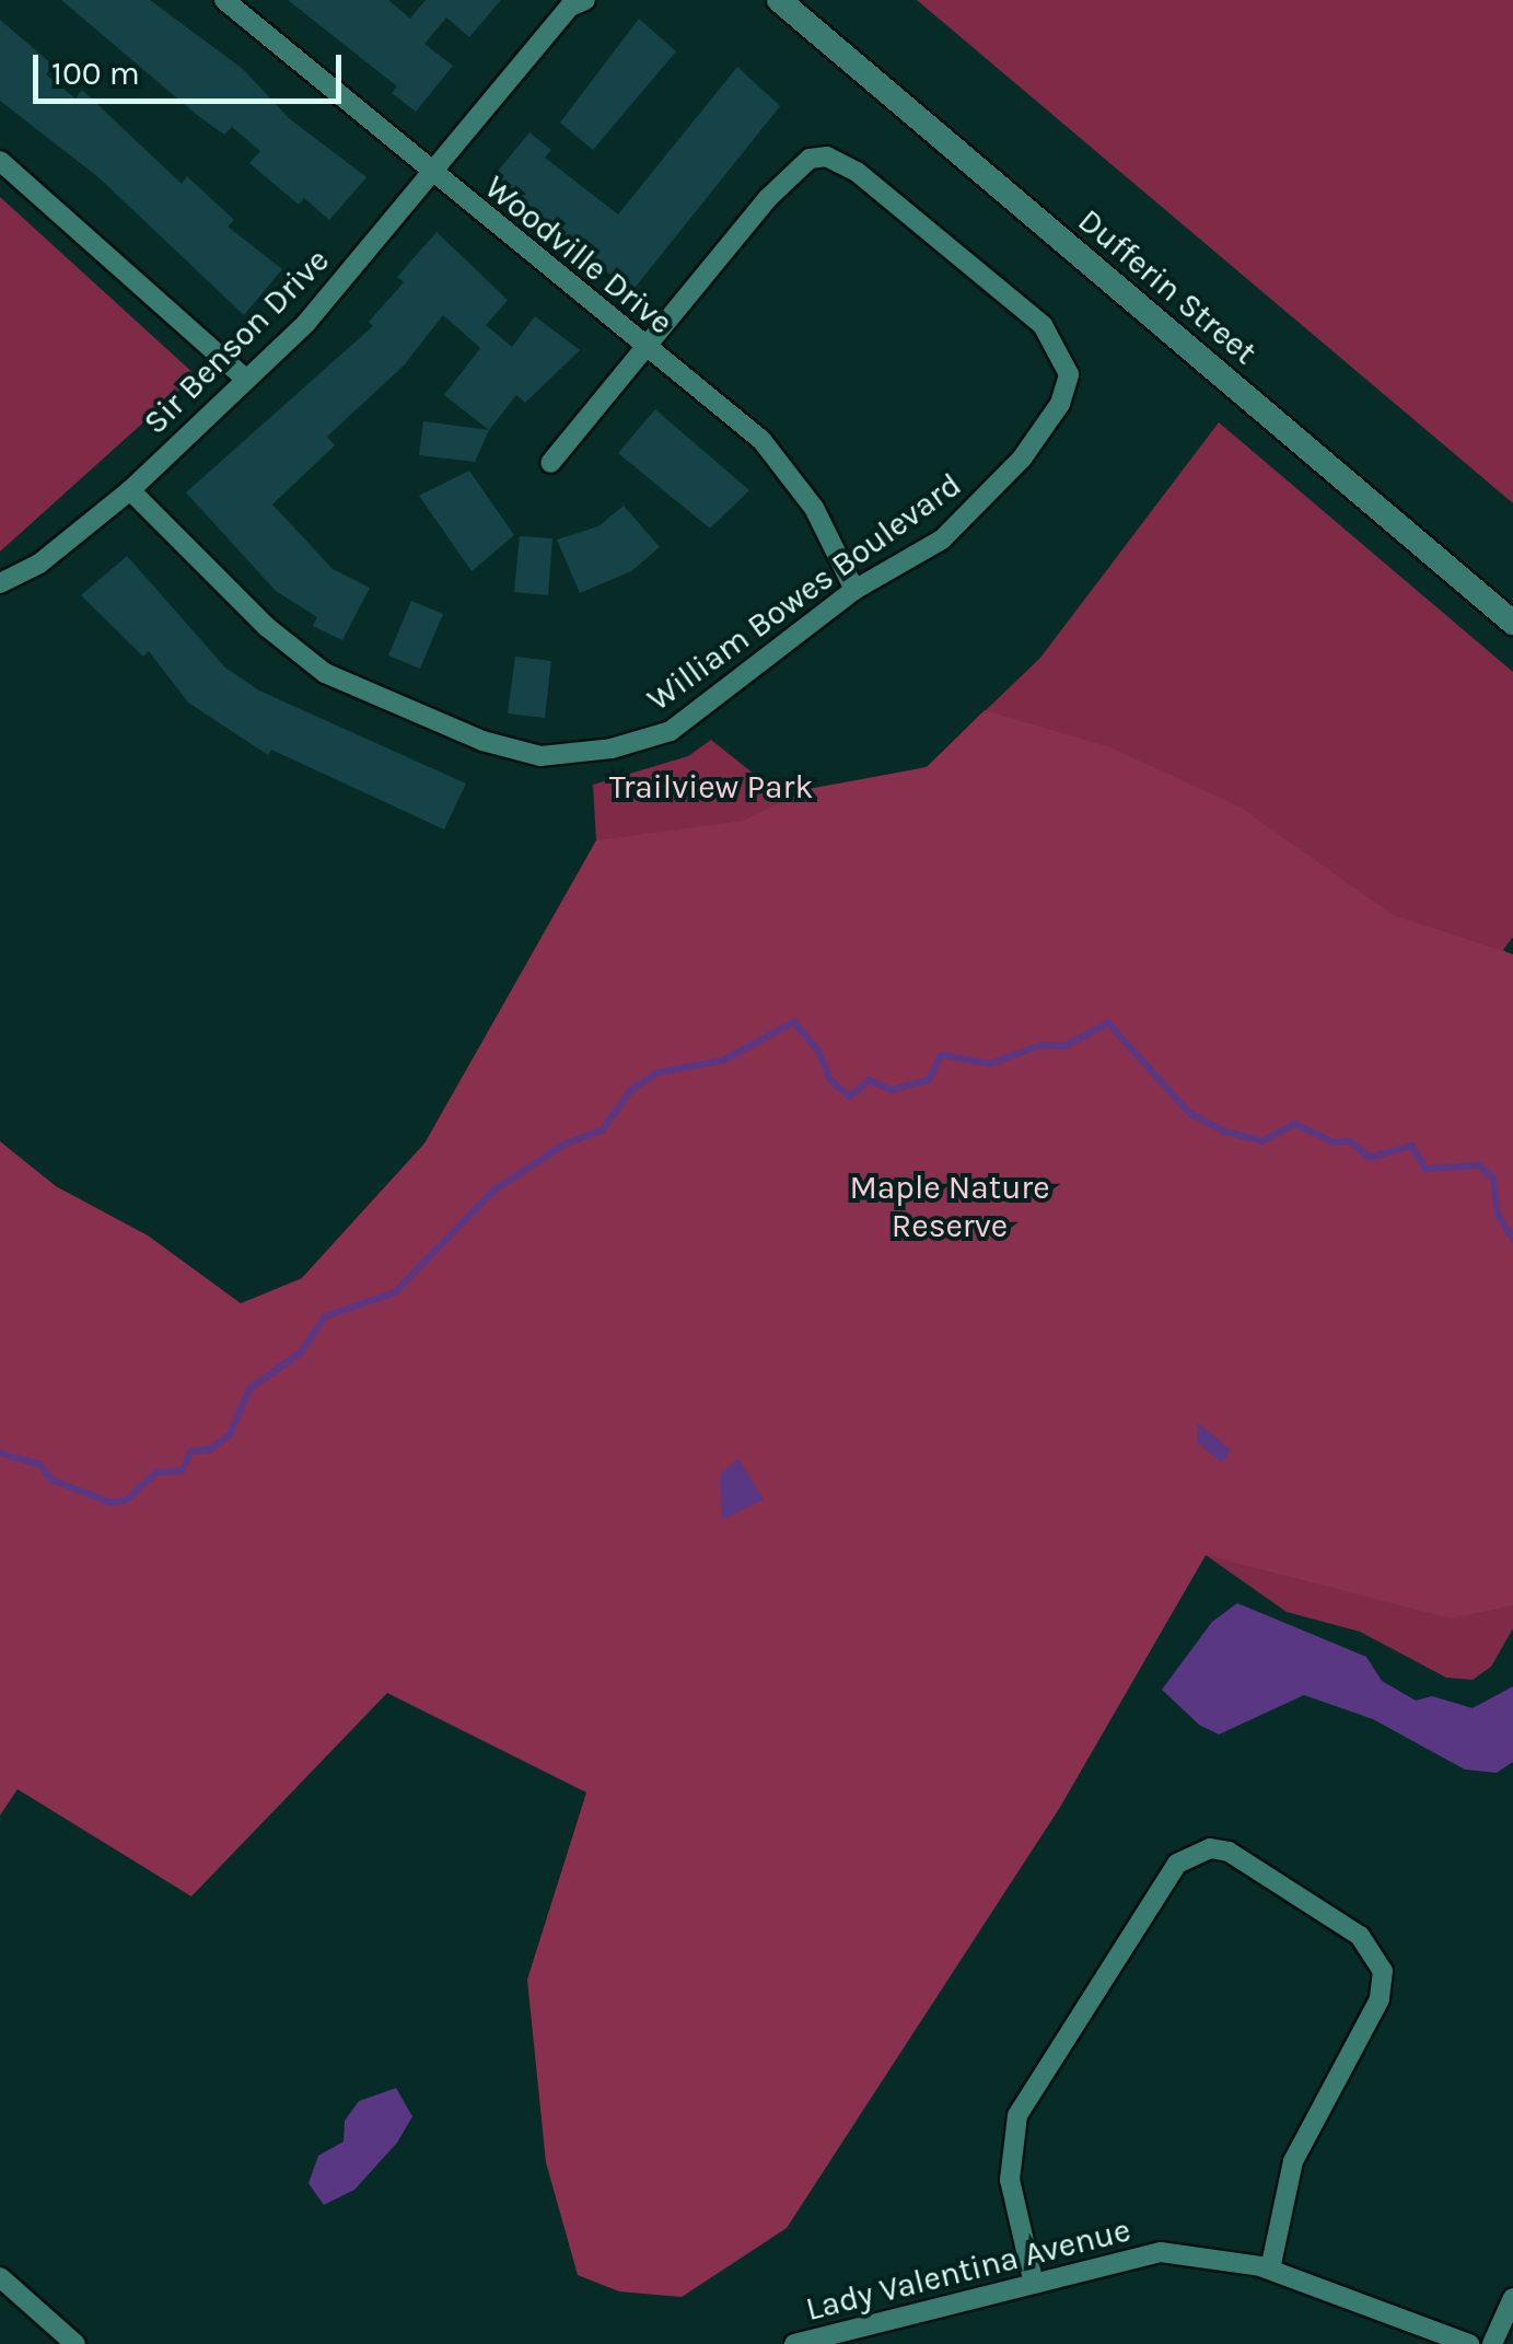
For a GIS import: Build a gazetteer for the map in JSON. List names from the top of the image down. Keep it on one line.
{"streets":{"main road":["Dufferin Street"],"street":["Woodville Drive","Sir Benson Drive","William Bowes Boulevard","Lady Valentina Avenue"]},"crossings":[["Woodville Drive","Sir Benson Drive"],["Woodville Drive","William Bowes Boulevard"],["Sir Benson Drive","William Bowes Boulevard"]],"parks":["Trailview Park","Maple Nature Reserve"],"scale_bar":"100 m"}
